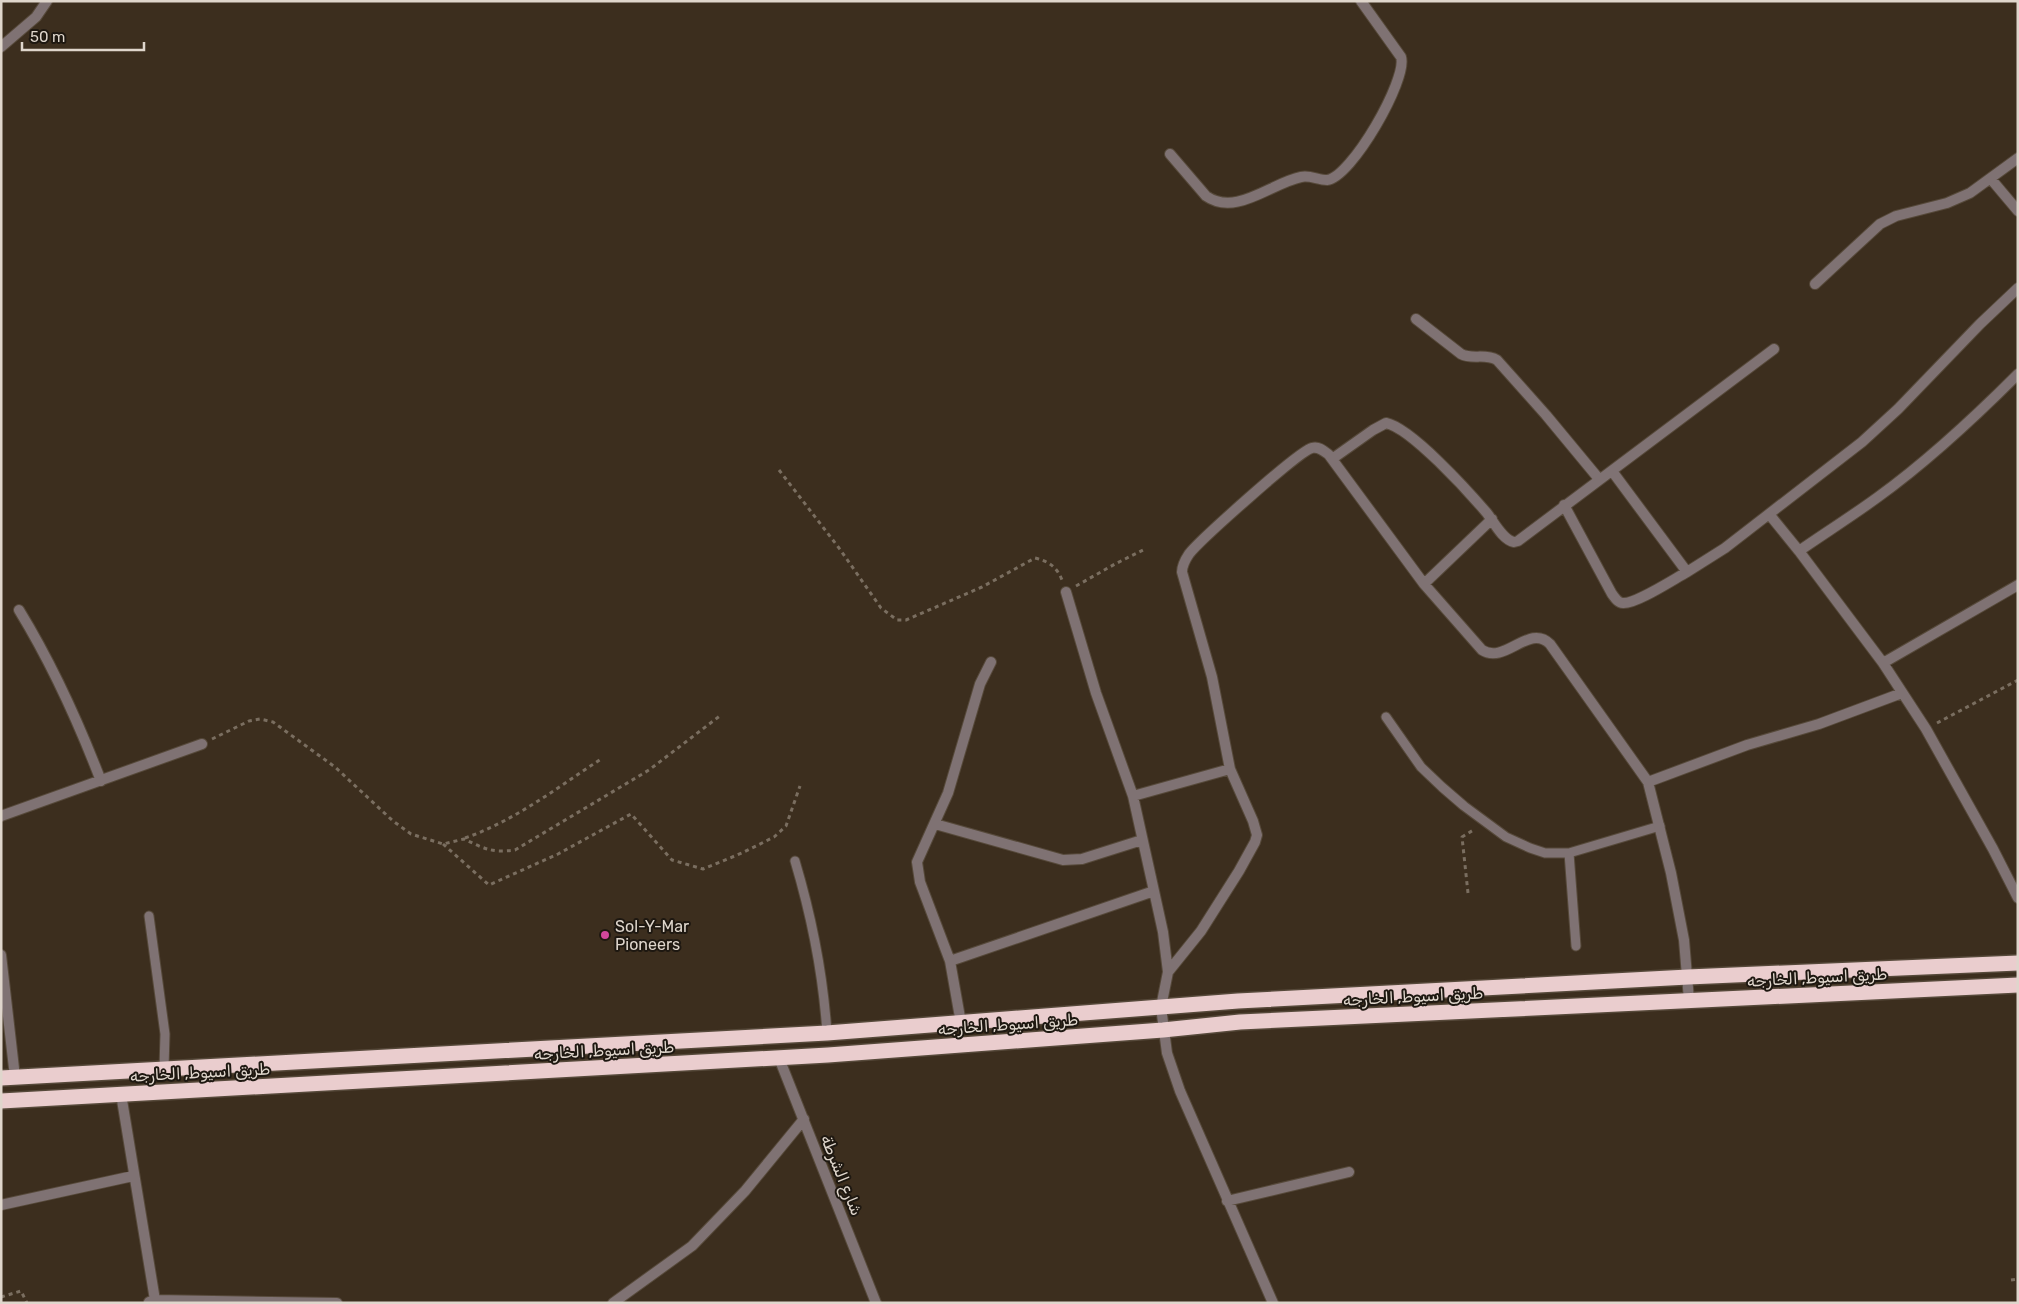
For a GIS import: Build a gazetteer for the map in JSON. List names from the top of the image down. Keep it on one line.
{"streets":{"highway":["طريق اسيوط, الخارجه"],"street":["شارع الشرطة"]},"crossings":[["طريق اسيوط, الخارجه","شارع الشرطة"]],"places":["Sol-Y-Mar Pioneers"],"scale_bar":"50 m"}
